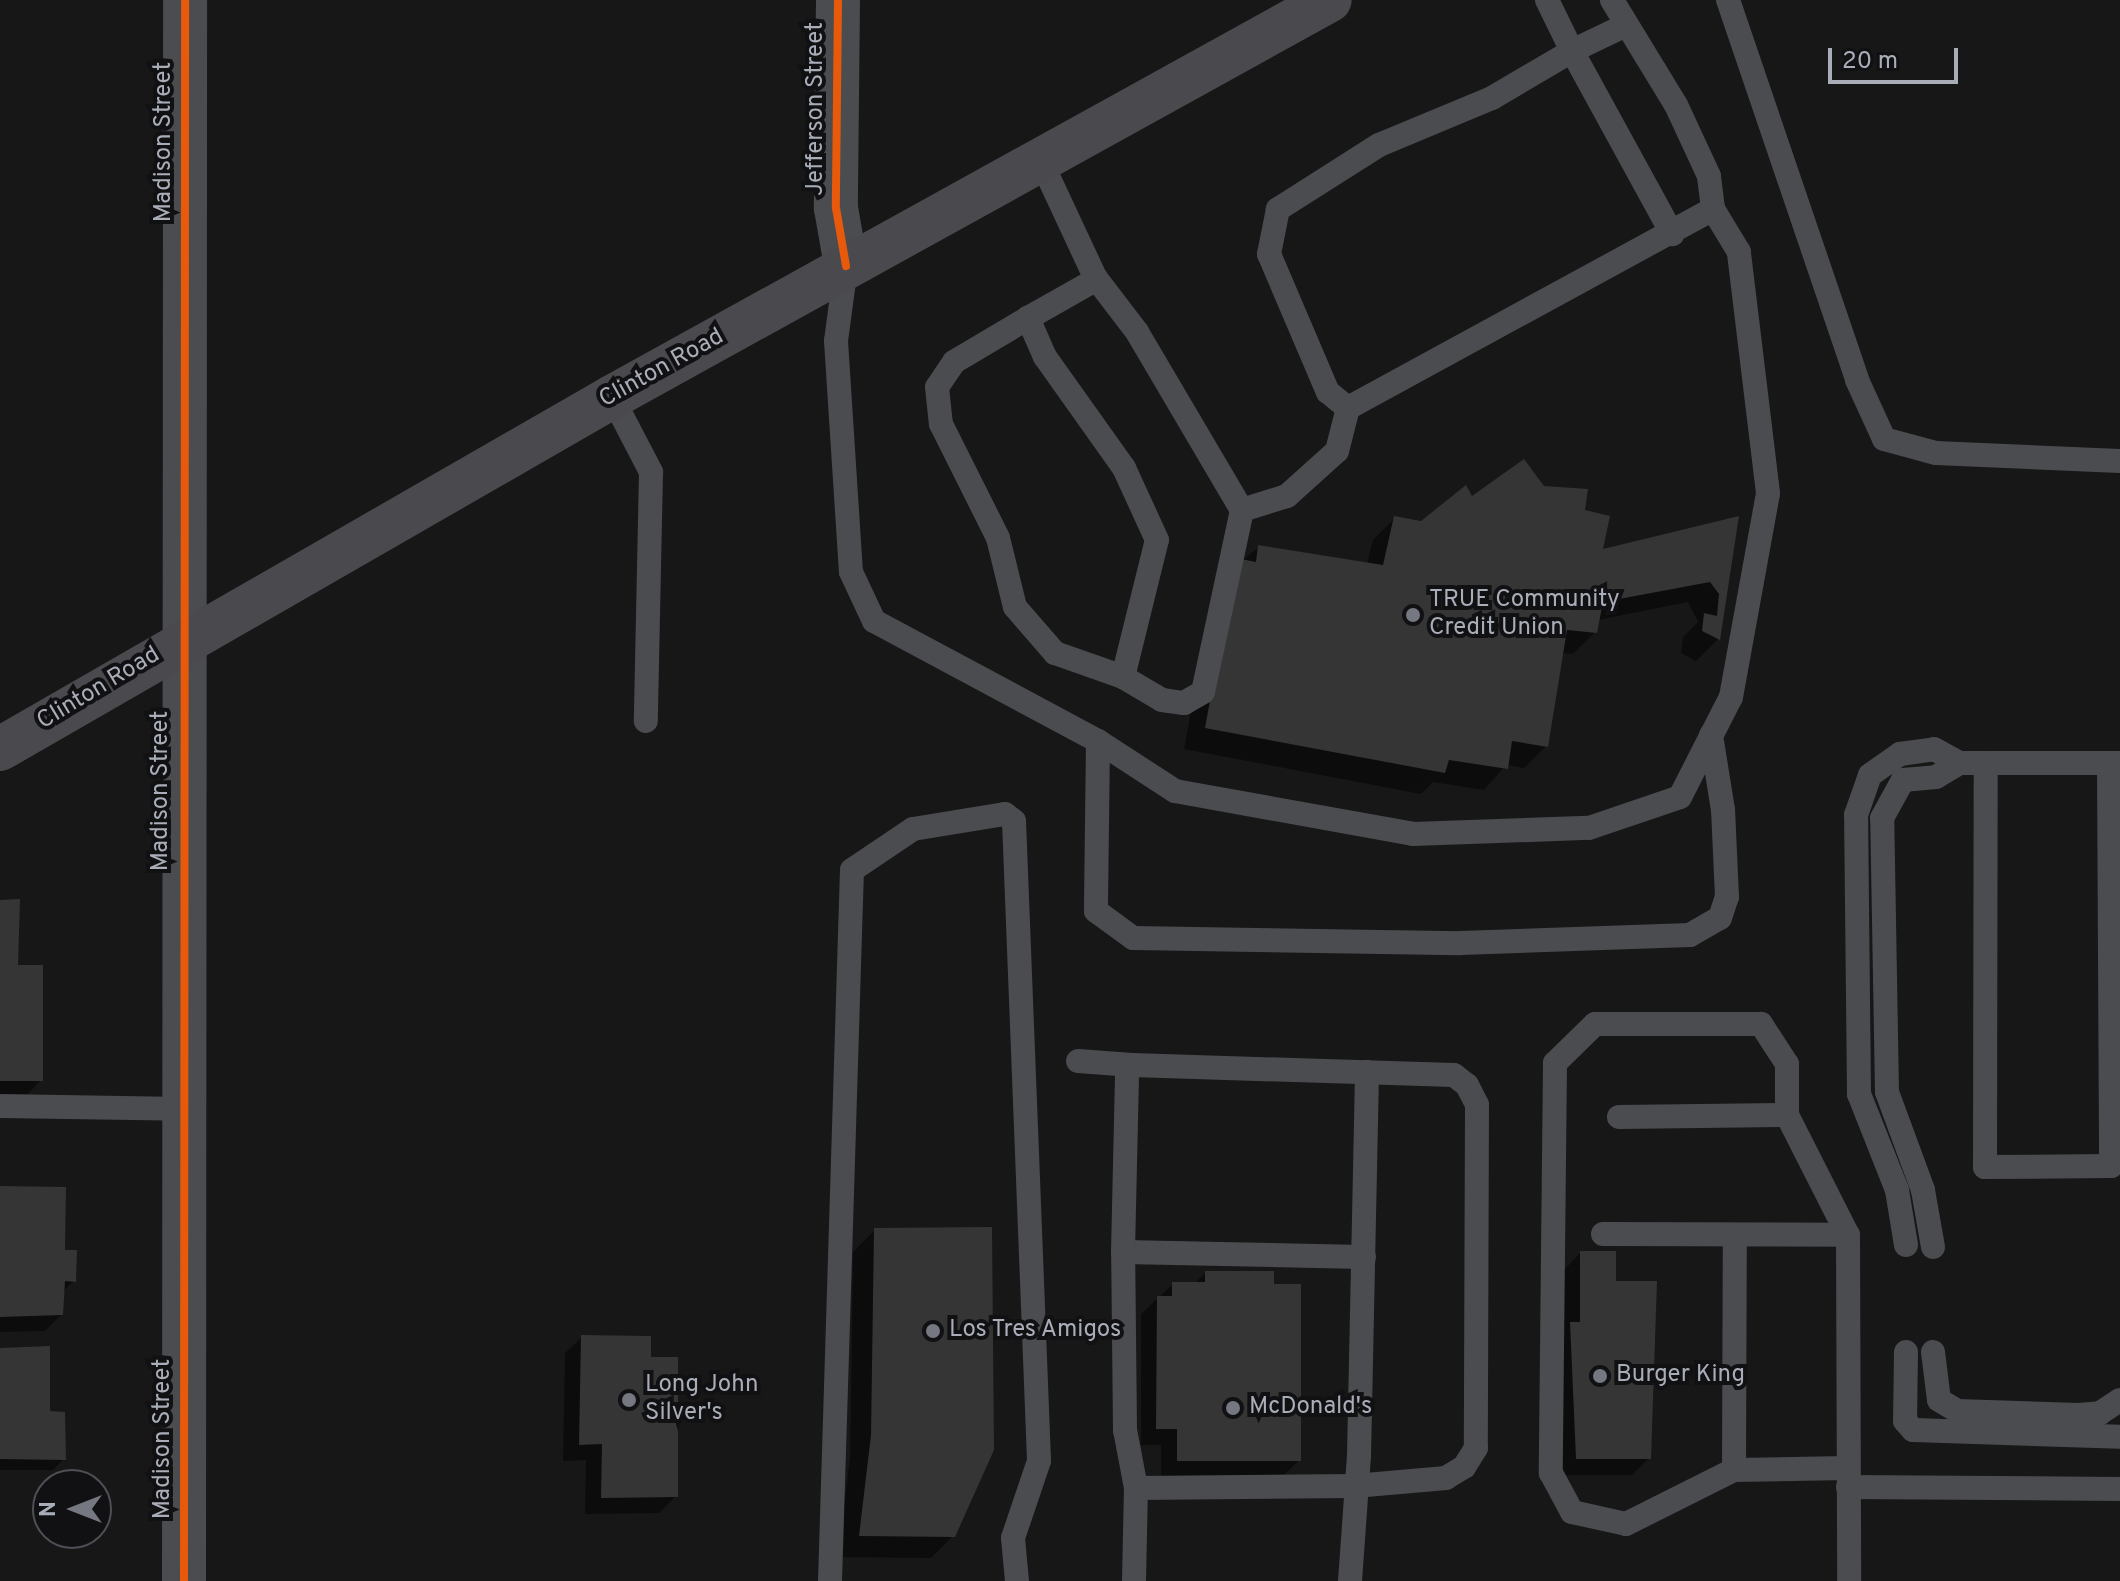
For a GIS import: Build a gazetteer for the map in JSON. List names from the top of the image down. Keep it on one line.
{"streets":{"main road":["Clinton Road"],"street":["Jefferson Street","Madison Street"]},"crossings":[["Jefferson Street","Clinton Road"],["Madison Street","Clinton Road"]],"places":["TRUE Community Credit Union","Los Tres Amigos","Burger King","Long John Silver's","McDonald's"],"scale_bar":"20 m","north":"left"}
